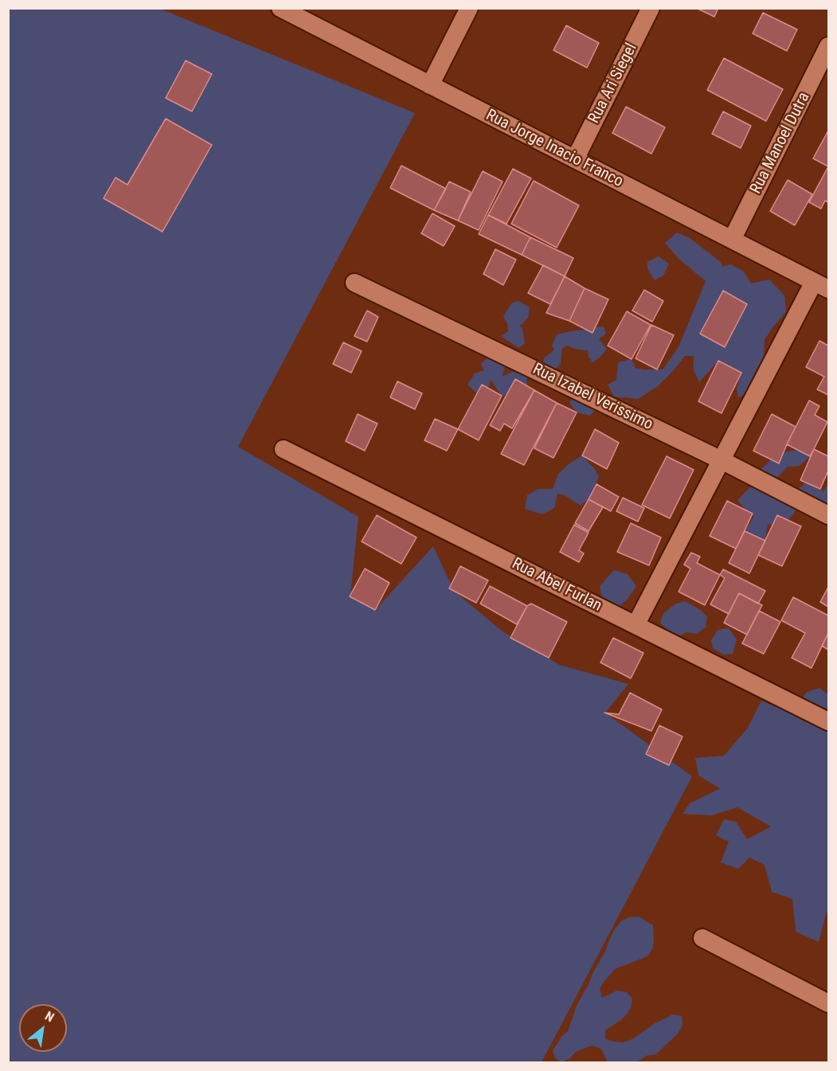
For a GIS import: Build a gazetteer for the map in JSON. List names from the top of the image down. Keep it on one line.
{"streets":{"street":["Rua Ari Siegel","Rua Manoel Dutra","Rua Jorge Inacio Franco","Rua Izabel Verissimo","Rua Abel Furlan"]},"crossings":[["Rua Ari Siegel","Rua Jorge Inacio Franco"],["Rua Manoel Dutra","Rua Jorge Inacio Franco"]],"north":"top right"}
